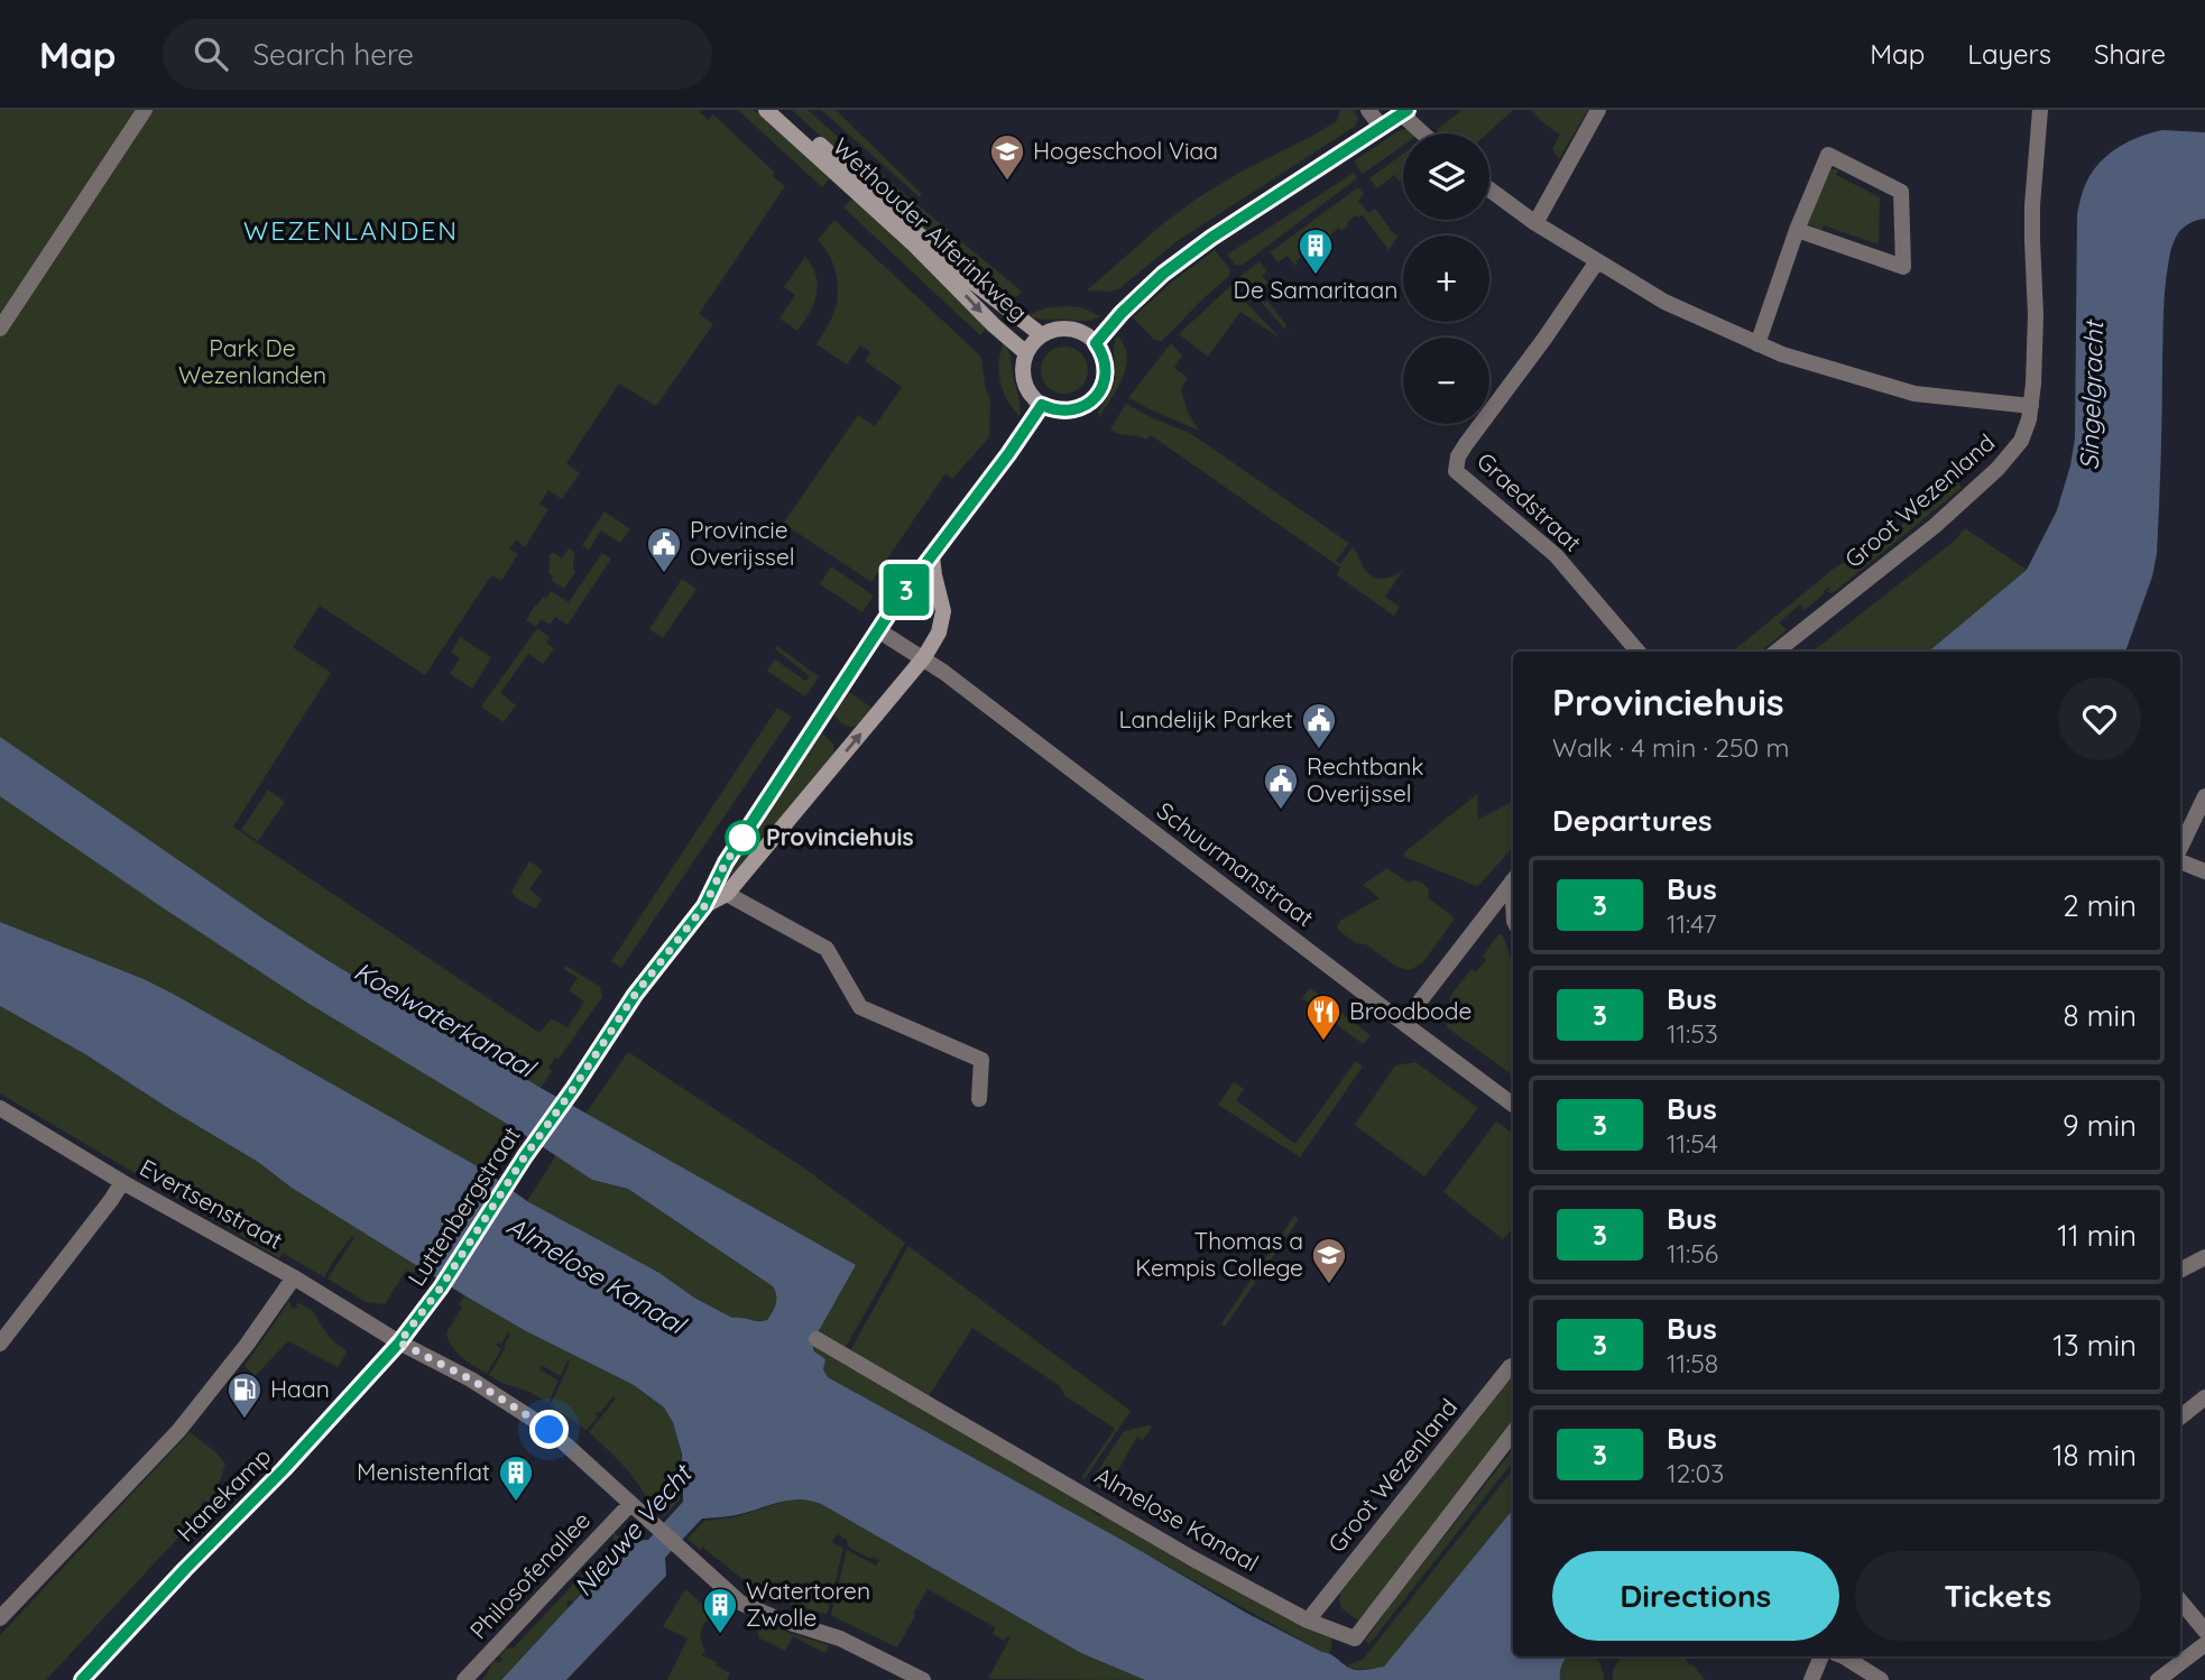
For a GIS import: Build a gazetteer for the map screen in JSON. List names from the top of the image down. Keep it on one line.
{"streets":{"main road":["Wethouder Alferinkweg","Luttenbergstraat","Hanekamp"],"street":["Groot Wezenland","Graedstraat","Schuurmanstraat","Evertsenstraat","Almelose Kanaal","Philosofenallee"]},"crossings":[["Wethouder Alferinkweg","Luttenbergstraat"],["Groot Wezenland","Almelose Kanaal"],["Schuurmanstraat","Luttenbergstraat"],["Evertsenstraat","Luttenbergstraat"],["Evertsenstraat","Hanekamp"],["Evertsenstraat","Philosofenallee"],["Luttenbergstraat","Hanekamp"]],"districts":["WEZENLANDEN"],"water":["Singelgracht","Koelwaterkanaal","Almelose Kanaal","Nieuwe Vecht"],"parks":["Park De Wezenlanden"],"places":{"school or university":["Hogeschool Viaa","Thomas a Kempis College"],"building":["De Samaritaan","Menistenflat","Watertoren Zwolle"],"public building":["Provincie Overijssel","Landelijk Parket","Rechtbank Overijssel"],"other":["Provinciehuis"],"restaurant":["Broodbode"],"fuel station":["Haan"]},"lines":["bus line 3"],"page":{"header":"Map","search":"Search here","nav":["Map","Layers","Share"],"on_map":"3","map_buttons":["+","−"],"heading":[["Provinciehuis","Walk · 4 min · 250 m"],"Departures"],"list":[{"mark":"3","name":"Bus","note":"11:47","value":"2 min"},{"mark":"3","name":"Bus","note":"11:53","value":"8 min"},{"mark":"3","name":"Bus","note":"11:54","value":"9 min"},{"mark":"3","name":"Bus","note":"11:56","value":"11 min"},{"mark":"3","name":"Bus","note":"11:58","value":"13 min"},{"mark":"3","name":"Bus","note":"12:03","value":"18 min"}],"buttons":["Directions","Tickets"]}}
